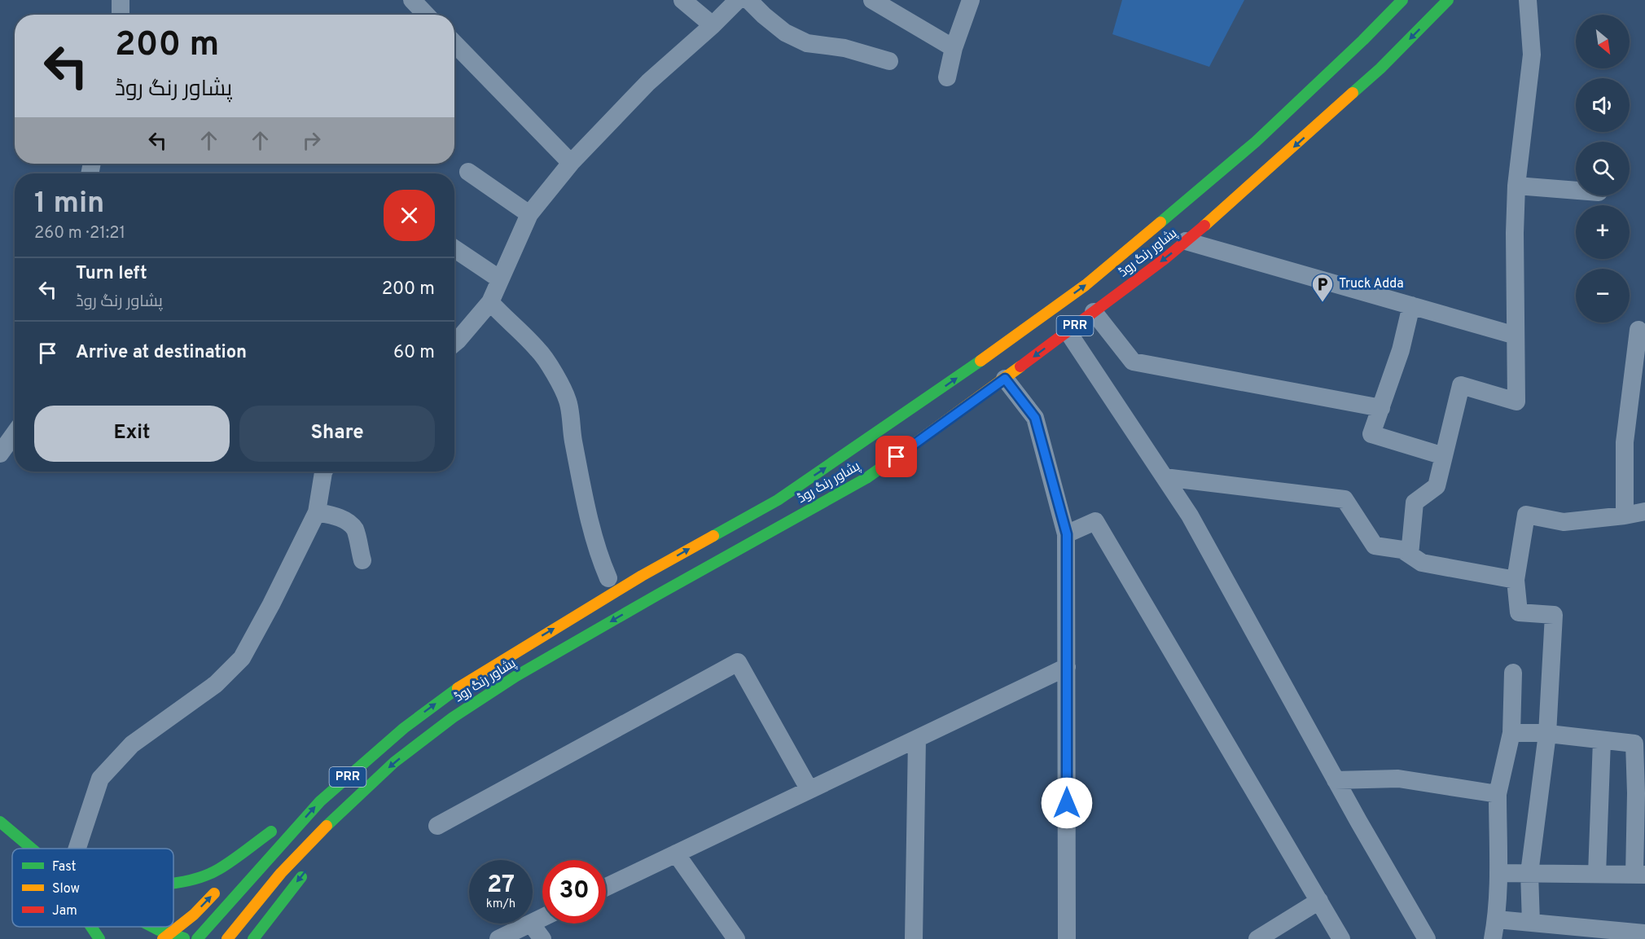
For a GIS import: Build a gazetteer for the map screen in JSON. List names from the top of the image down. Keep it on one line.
{"streets":{"highway":["پشاور رنگ روڈ","PRR"]},"places":{"parking":["Truck Adda"]},"legend":["Fast","Slow","Jam"],"north":"bottom right","page":{"map_buttons":["+","−"],"turn":["200 m","پشاور رنگ روڈ"],"heading":["1 min","260 m · 21:21"],"list":[{"name":"Turn left","note":"پشاور رنگ روڈ","value":"200 m"},{"name":"Arrive at destination","value":"60 m"}],"buttons":["Exit","Share"],"speed":"27 km/h","limit":"30"}}
